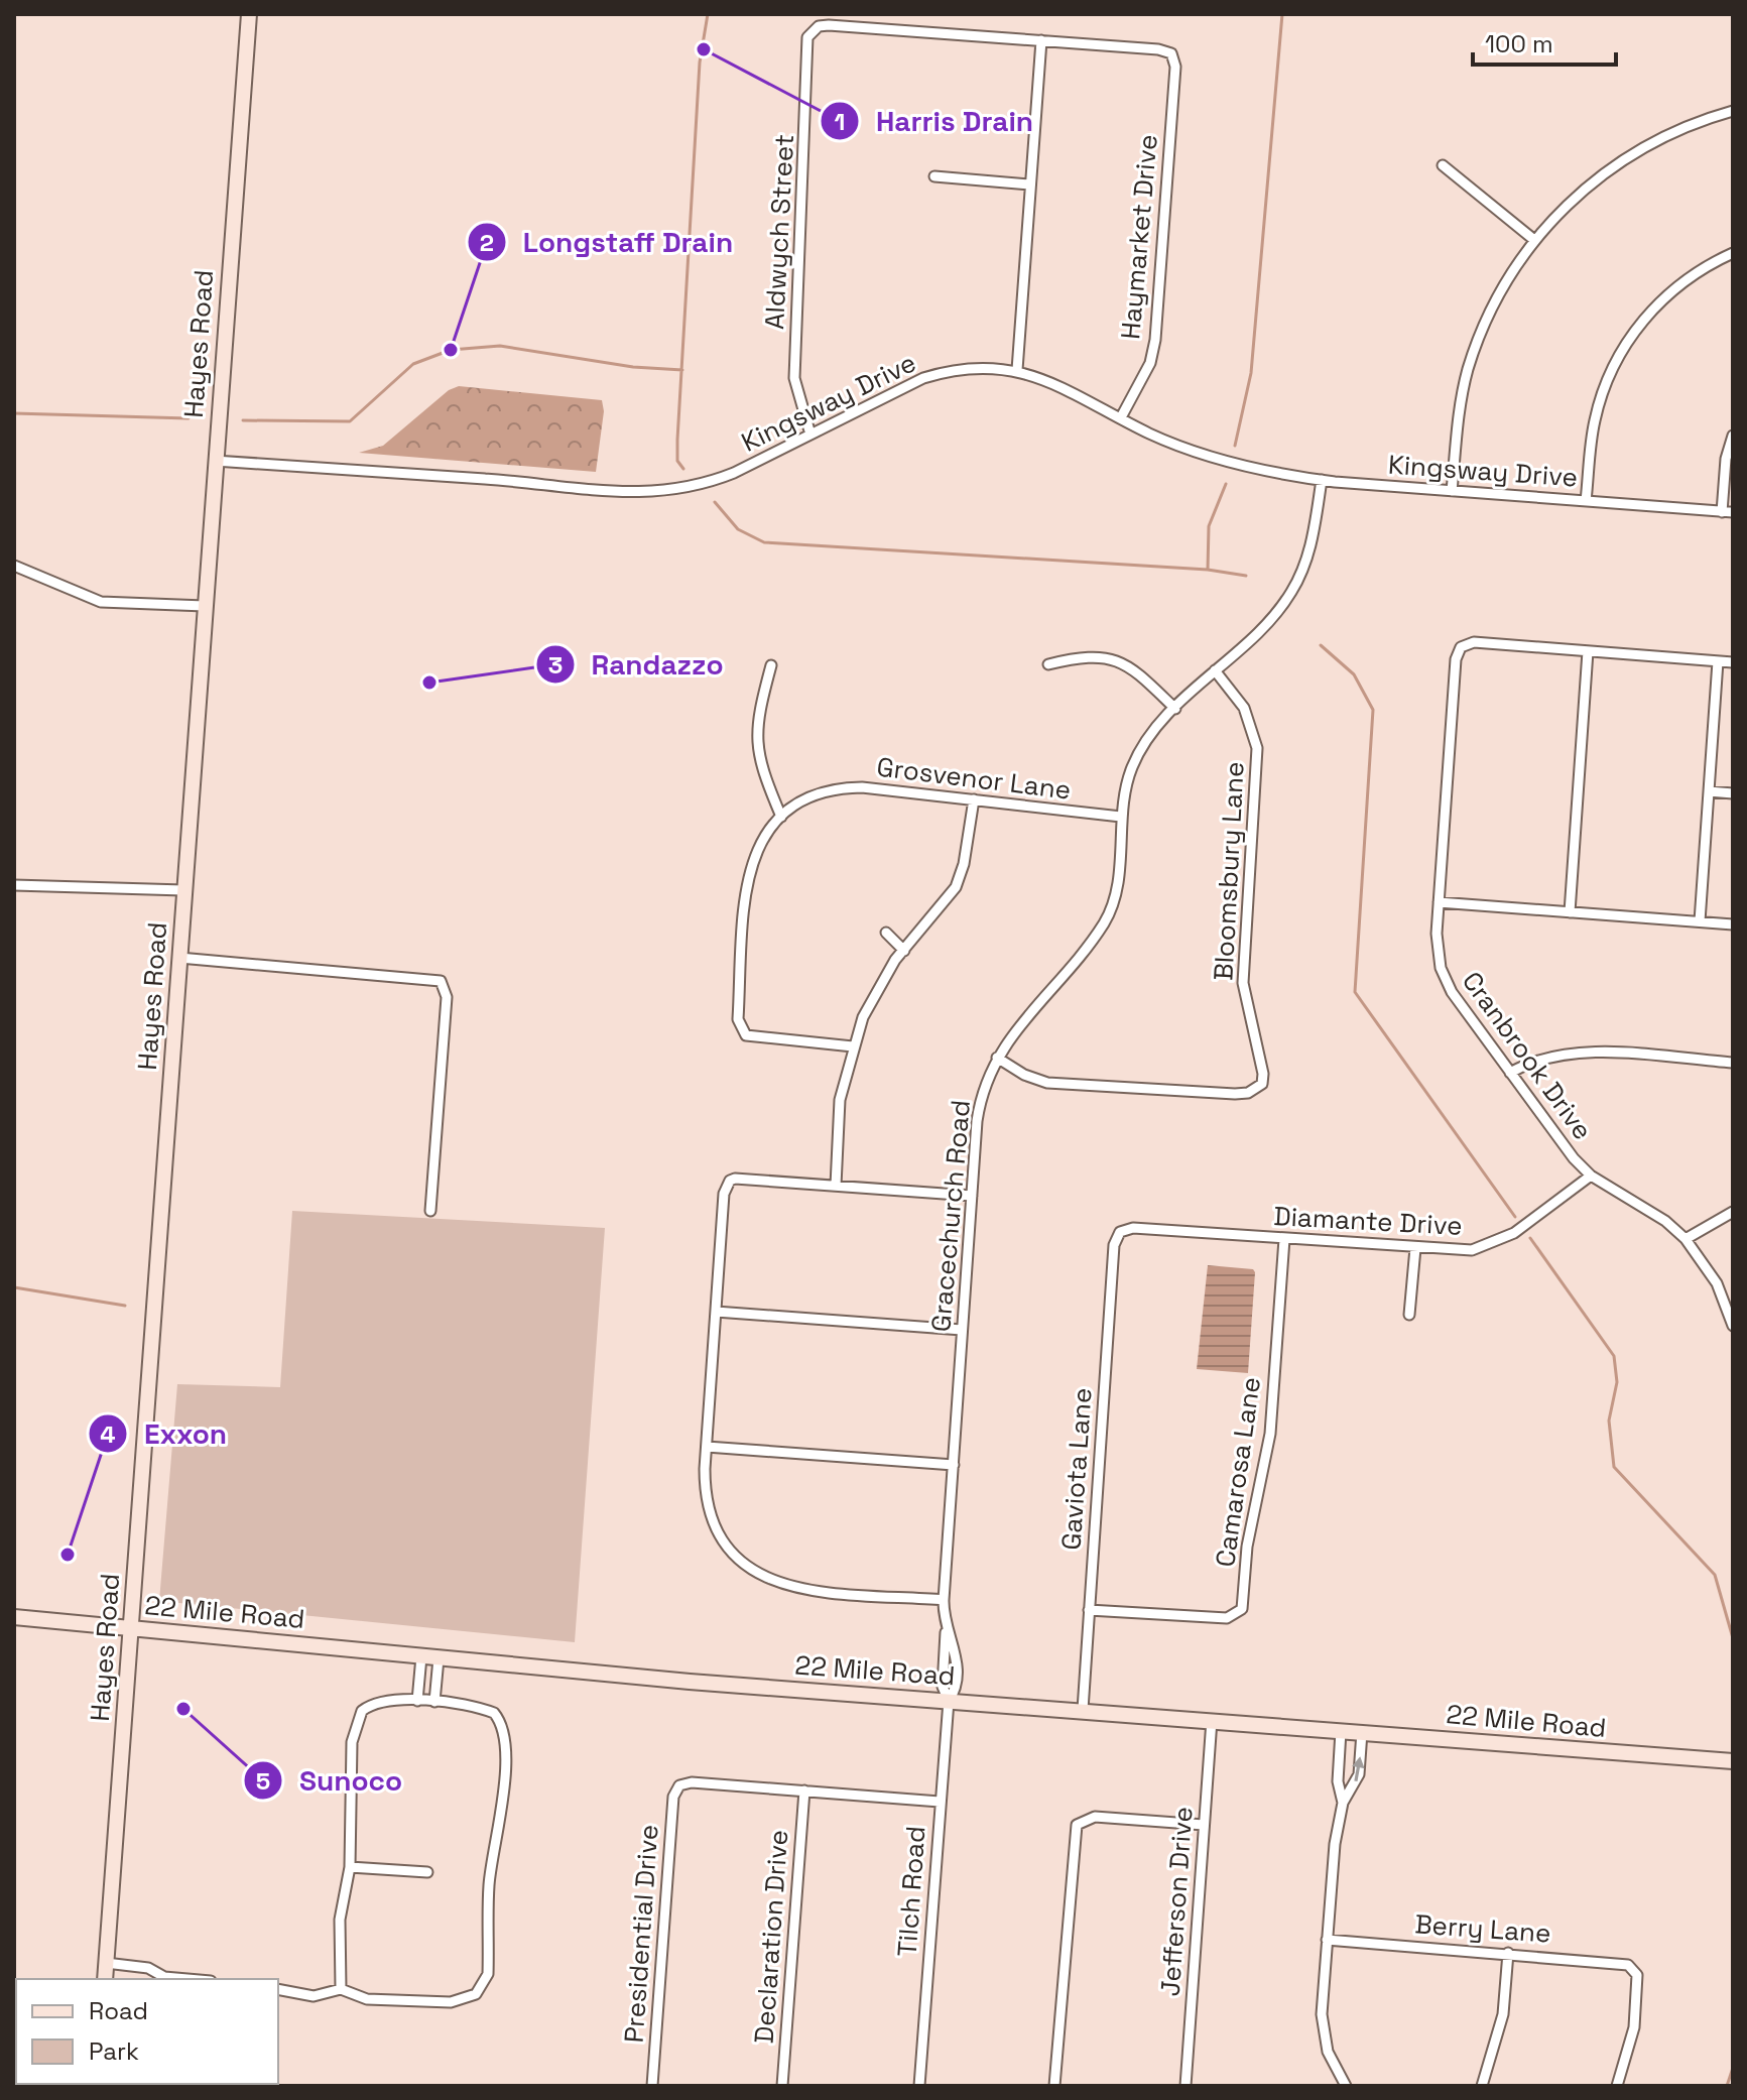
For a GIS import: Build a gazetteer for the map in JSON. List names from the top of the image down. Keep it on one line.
{"streets":{"main road":["Hayes Road","22 Mile Road"],"street":["Aldwych Street","Haymarket Drive","Kingsway Drive","Grosvenor Lane","Bloomsbury Lane","Cranbrook Drive","Gracechurch Road","Diamante Drive","Gaviota Lane","Camarosa Lane","Tilch Road","Jefferson Drive","Berry Lane","Presidential Drive","Declaration Drive"]},"crossings":[["Aldwych Street","Haymarket Drive"],["Aldwych Street","Kingsway Drive"],["Haymarket Drive","Kingsway Drive"],["Hayes Road","Kingsway Drive"],["Hayes Road","22 Mile Road"],["Kingsway Drive","Gracechurch Road"],["Grosvenor Lane","Gracechurch Road"],["Bloomsbury Lane","Gracechurch Road"],["Cranbrook Drive","Diamante Drive"],["Gracechurch Road","22 Mile Road"],["Gracechurch Road","Tilch Road"],["Diamante Drive","Gaviota Lane"],["Diamante Drive","Camarosa Lane"],["Gaviota Lane","Camarosa Lane"],["Gaviota Lane","22 Mile Road"],["22 Mile Road","Tilch Road"],["22 Mile Road","Jefferson Drive"],["Presidential Drive","Declaration Drive"]],"places":["Harris Drain","Longstaff Drain","Randazzo","Exxon","Sunoco"],"legend":["Road","Park"],"scale_bar":"100 m"}
